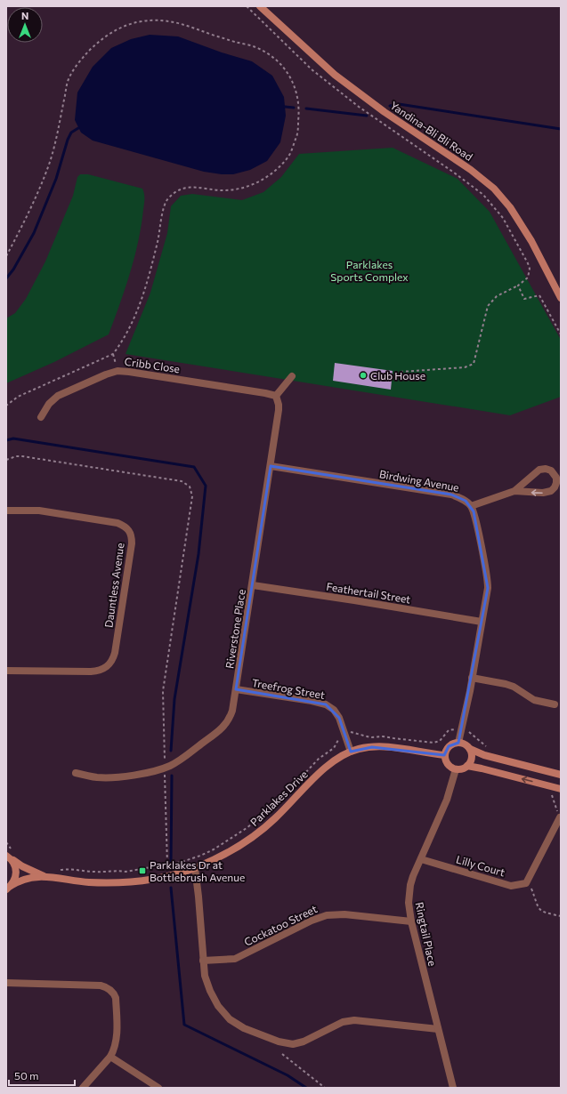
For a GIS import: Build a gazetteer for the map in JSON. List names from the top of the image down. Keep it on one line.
{"streets":{"street":["Yandina-Bli Bli Road","Cribb Close","Birdwing Avenue","Dauntless Avenue","Feathertail Street","Riverstone Place","Treefrog Street","Parklakes Drive","Lilly Court","Cockatoo Street","Ringtail Place"]},"crossings":[["Cribb Close","Riverstone Place"],["Birdwing Avenue","Riverstone Place"],["Feathertail Street","Riverstone Place"],["Riverstone Place","Treefrog Street"],["Treefrog Street","Parklakes Drive"],["Parklakes Drive","Ringtail Place"],["Lilly Court","Ringtail Place"],["Cockatoo Street","Ringtail Place"]],"parks":["Parklakes Sports Complex"],"places":{"other":["Club House"],"transit":["Parklakes Dr at Bottlebrush Avenue"]},"scale_bar":"50 m","north":"top"}
